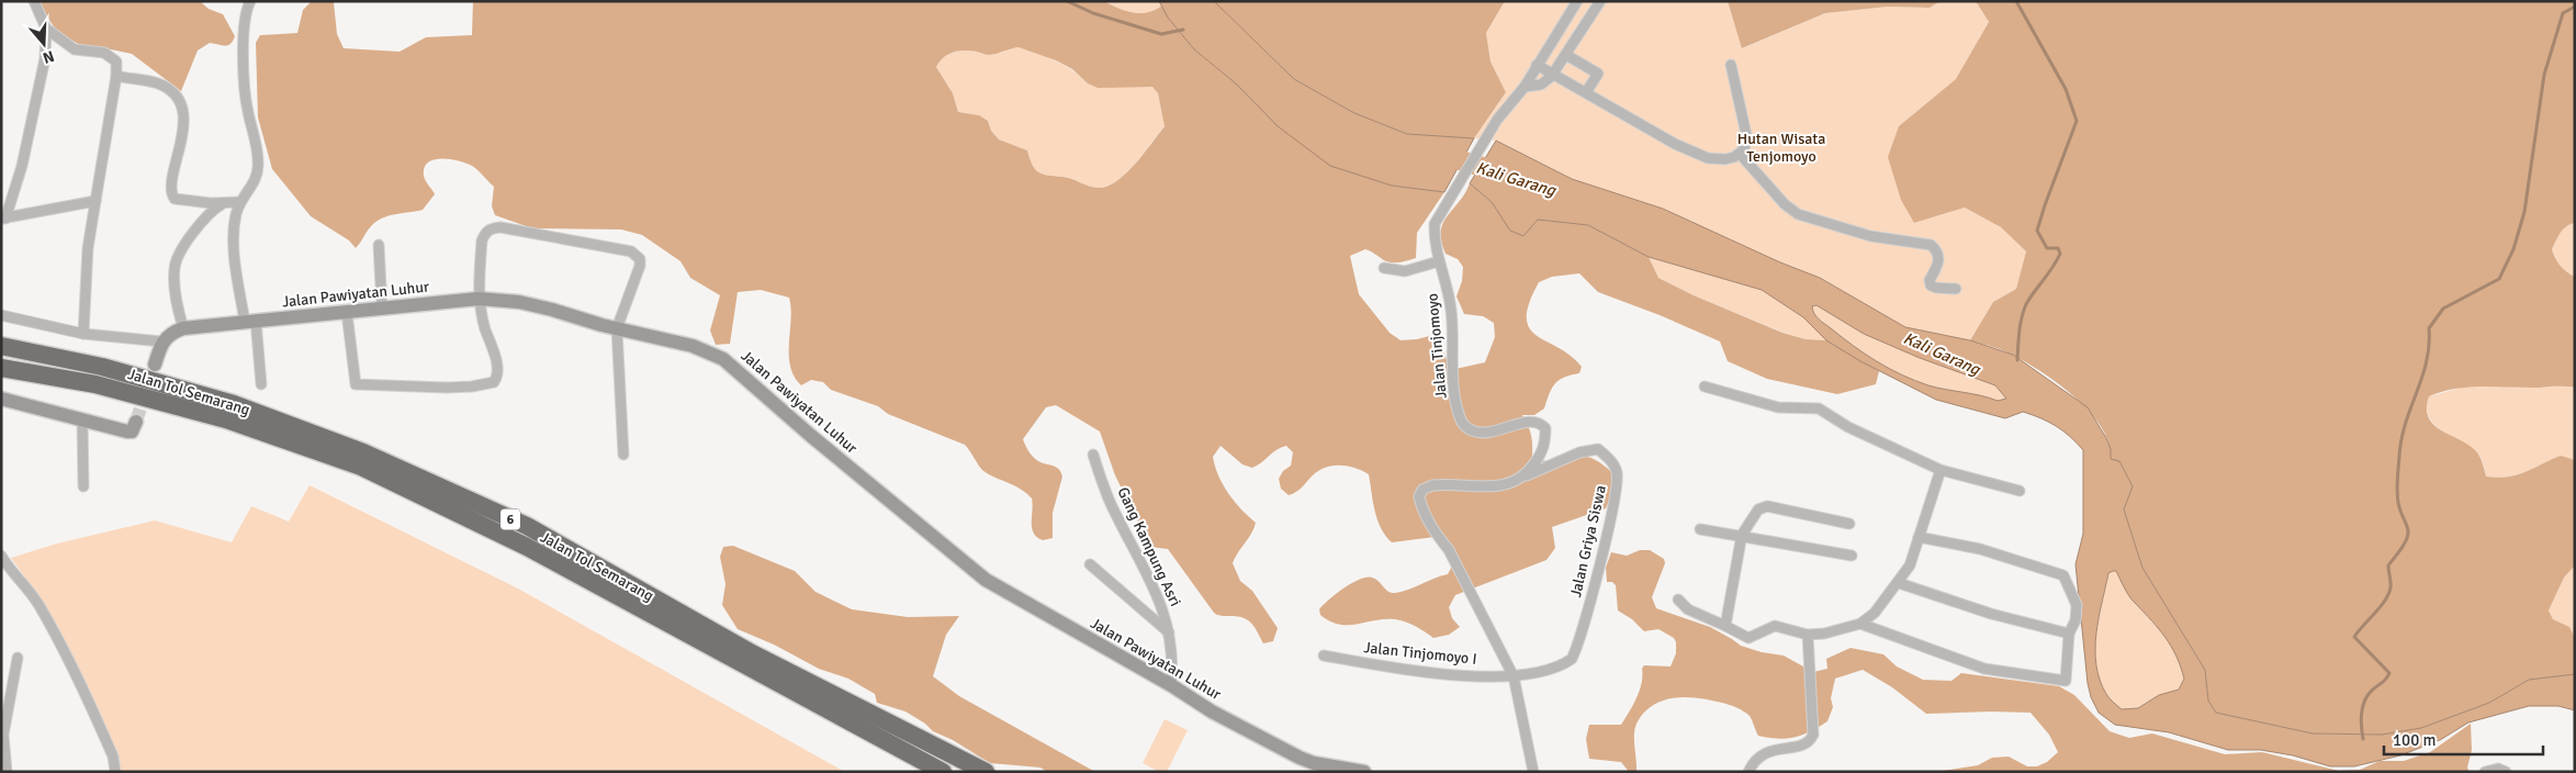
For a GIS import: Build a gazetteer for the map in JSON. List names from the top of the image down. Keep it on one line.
{"streets":{"highway":["Jalan Tol Semarang","6"],"main road":["Jalan Pawiyatan Luhur"],"street":["Jalan Tinjomoyo","Jalan Griya Siswa","Gang Kampung Asri","Jalan Tinjomoyo I"]},"crossings":[["Jalan Pawiyatan Luhur","Gang Kampung Asri"],["Jalan Tinjomoyo","Jalan Griya Siswa"],["Jalan Griya Siswa","Jalan Tinjomoyo I"]],"water":["Kali Garang"],"parks":["Hutan Wisata Tenjomoyo"],"scale_bar":"100 m","north":"bottom"}
